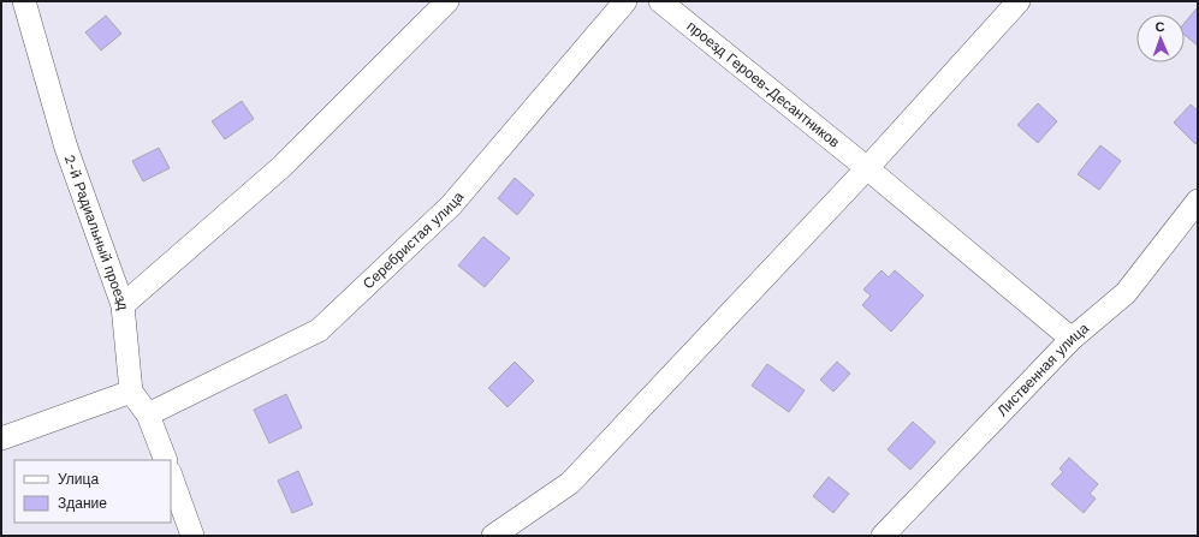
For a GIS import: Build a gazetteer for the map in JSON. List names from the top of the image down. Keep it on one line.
{"streets":{"street":["проезд Героев-Десантников","2-й Радиальный проезд","Серебристая улица","Лиственная улица"]},"crossings":[["проезд Героев-Десантников","Лиственная улица"]],"legend":["Улица","Здание"],"north":"top"}
